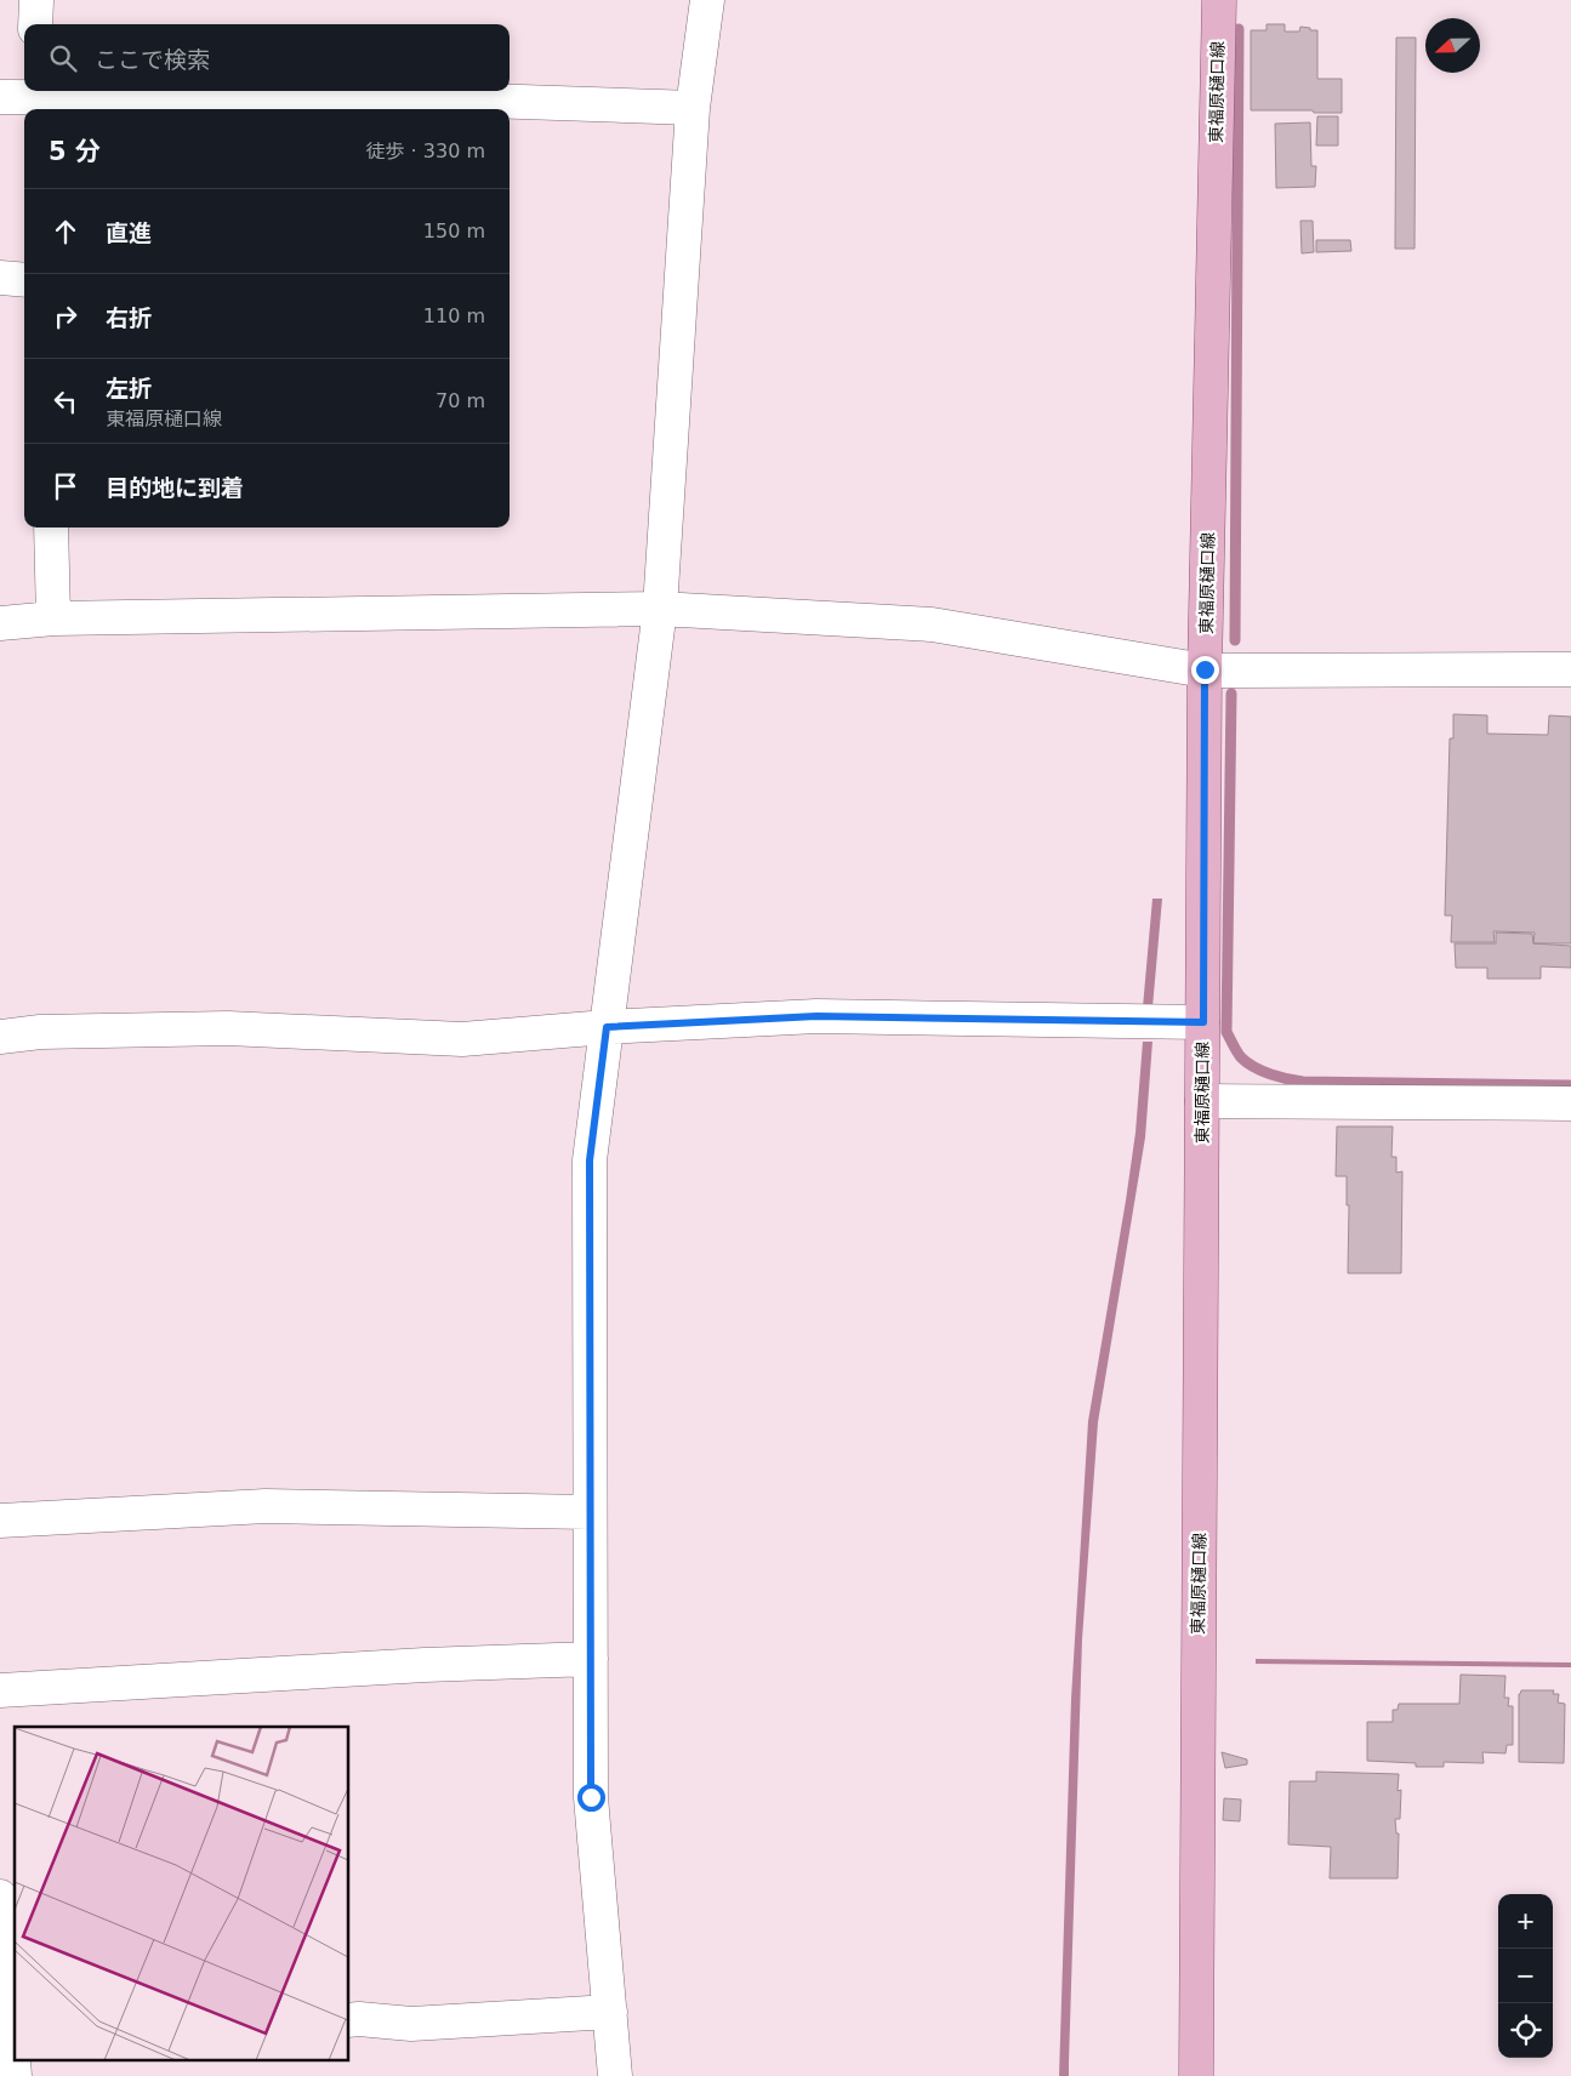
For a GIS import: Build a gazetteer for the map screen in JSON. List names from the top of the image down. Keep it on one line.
{"streets":{"main road":["東福原樋口線"]},"north":"left","page":{"search":"ここで検索","heading":["5 分","徒歩 · 330 m"],"list":[["直進","150 m"],["右折","110 m"],["左折","東福原樋口線","70 m"],"目的地に到着"],"map_buttons":["+","−"]}}
